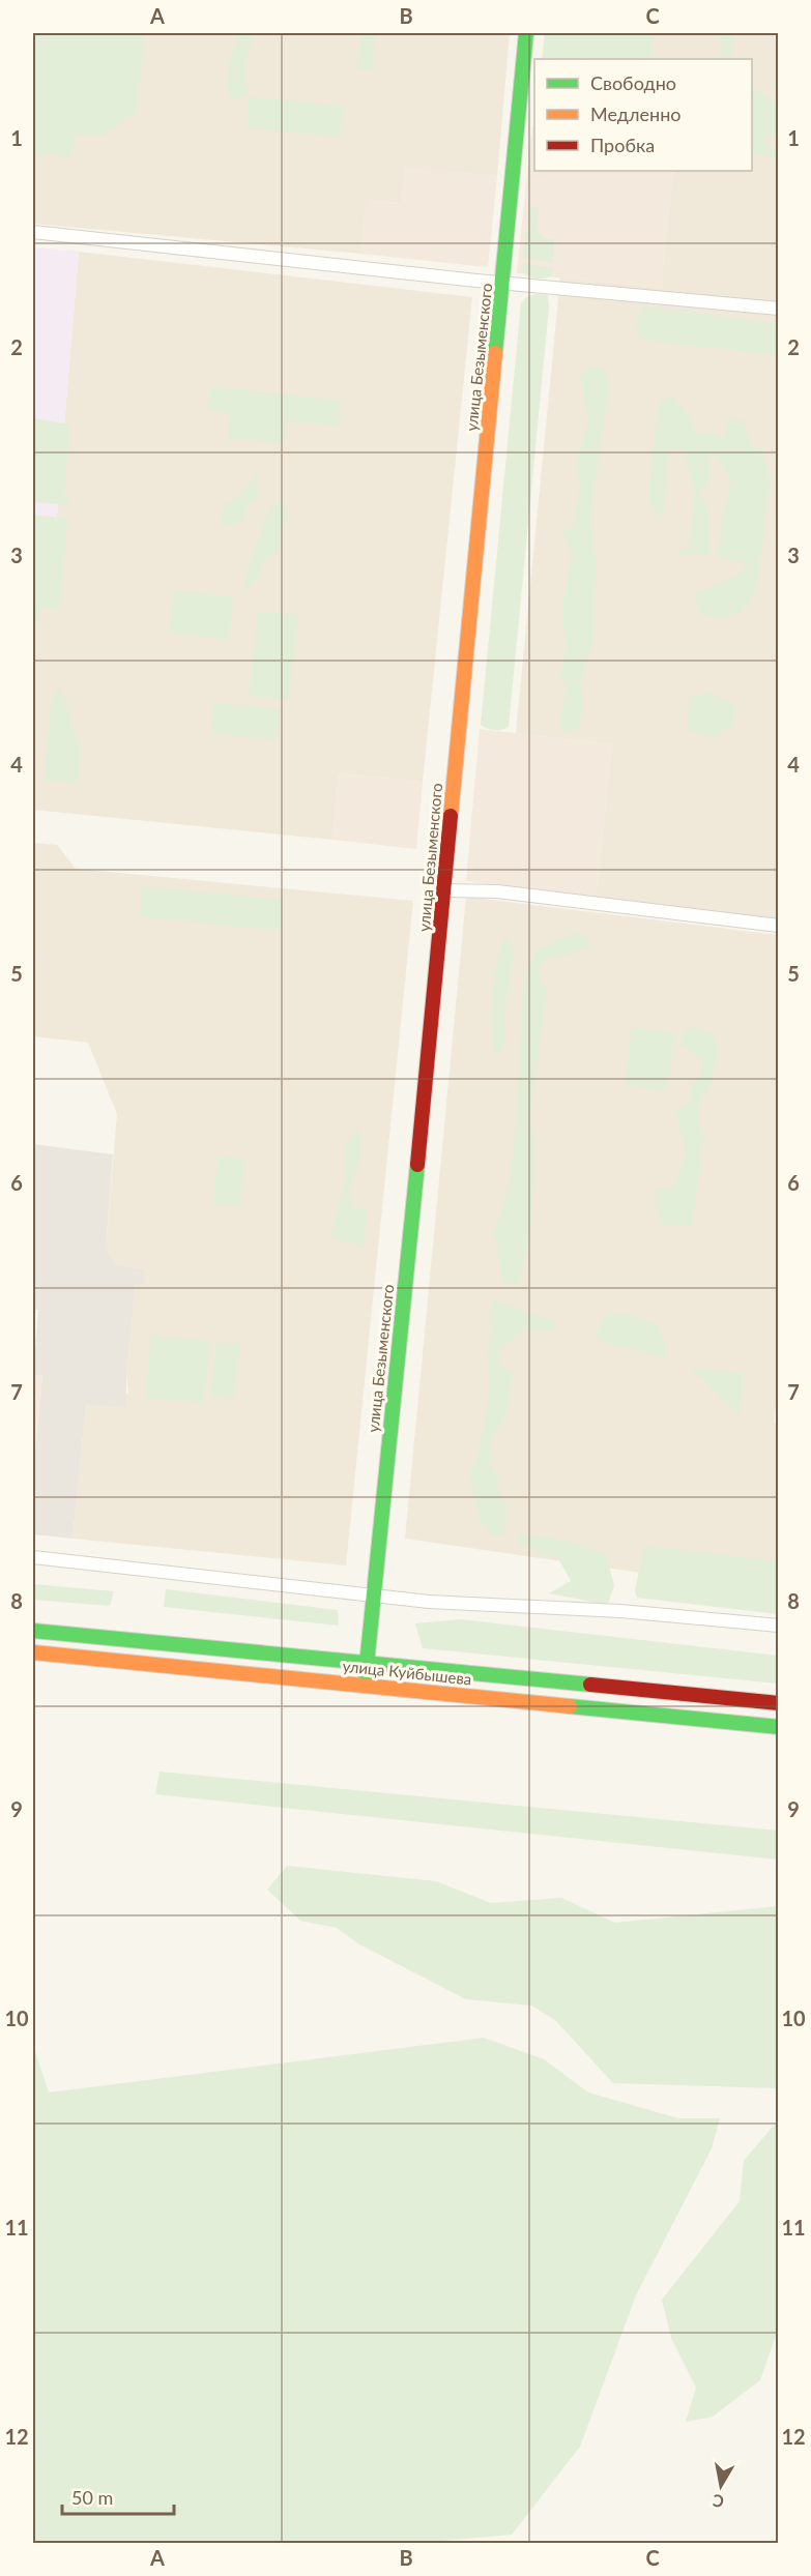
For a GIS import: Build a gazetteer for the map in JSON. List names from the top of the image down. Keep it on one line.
{"streets":{"main road":["улица Безыменского","улица Куйбышева"]},"crossings":[["улица Безыменского","улица Куйбышева"]],"legend":["Свободно","Медленно","Пробка"],"scale_bar":"50 m","north":"bottom","grid":{"columns":["A","B","C"],"rows":["1","2","3","4","5","6","7","8","9","10","11","12"]}}
